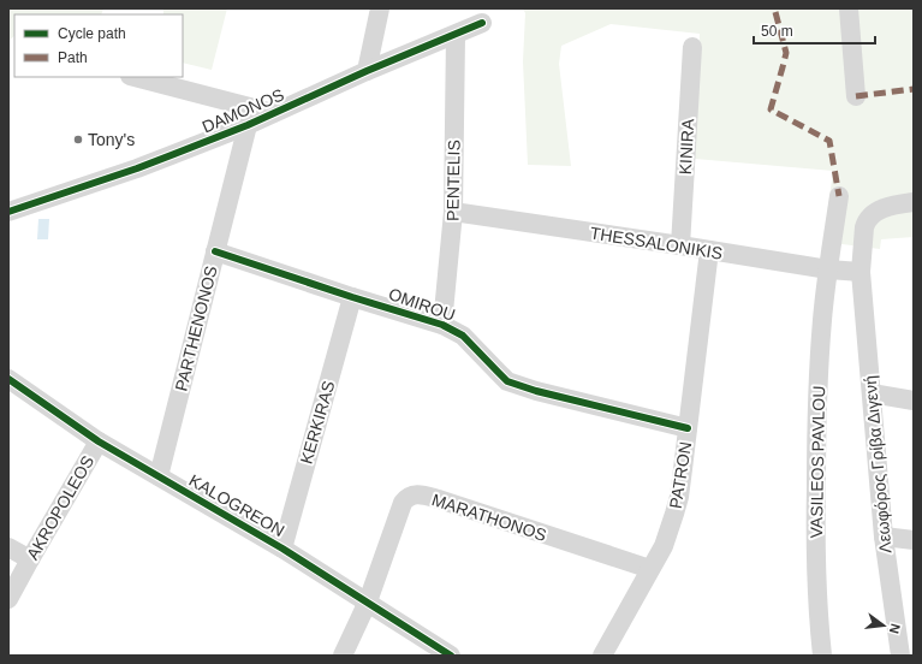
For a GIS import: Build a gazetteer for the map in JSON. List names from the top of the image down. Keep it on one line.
{"streets":{"street":["DAMONOS","KINIRA","PENTELIS","THESSALONIKIS","OMIROU","PARTHENONOS","KERKIRAS","VASILEOS PAVLOU","Λεωφόρος Γρίβα Διγενή","PATRON","KALOGREON","AKROPOLEOS","MARATHONOS"]},"crossings":[["DAMONOS","PENTELIS"],["DAMONOS","PARTHENONOS"],["KINIRA","THESSALONIKIS"],["PENTELIS","THESSALONIKIS"],["PENTELIS","OMIROU"],["THESSALONIKIS","VASILEOS PAVLOU"],["THESSALONIKIS","Λεωφόρος Γρίβα Διγενή"],["THESSALONIKIS","PATRON"],["OMIROU","PARTHENONOS"],["OMIROU","KERKIRAS"],["OMIROU","PATRON"],["PARTHENONOS","KALOGREON"],["KERKIRAS","KALOGREON"],["PATRON","MARATHONOS"],["KALOGREON","AKROPOLEOS"],["KALOGREON","MARATHONOS"]],"places":["Tony's"],"legend":["Cycle path","Path"],"scale_bar":"50 m","north":"right"}
